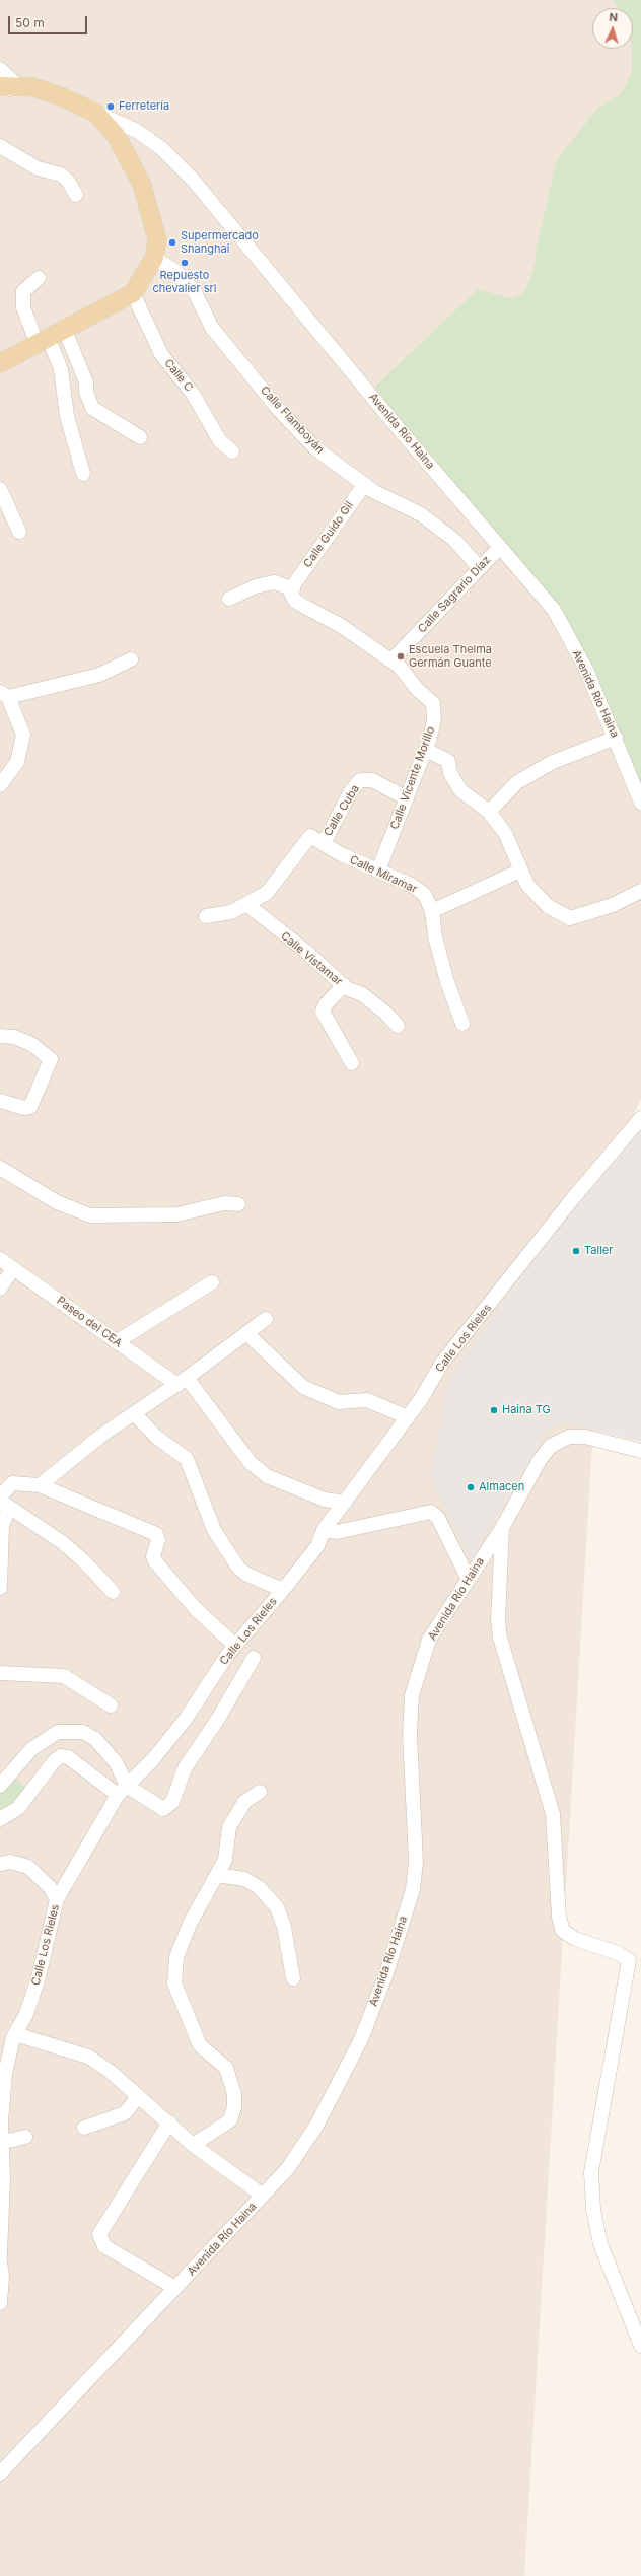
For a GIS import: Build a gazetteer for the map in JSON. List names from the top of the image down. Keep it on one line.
{"streets":{"street":["Calle C","Calle Flamboyán","Avenida Río Haina","Calle Guido Gil","Calle Sagrario Díaz","Calle Vicente Morillo","Calle Cuba","Calle Miramar","Calle Vistamar","Paseo del CEA","Calle Los Rieles"]},"crossings":[["Calle Flamboyán","Calle Guido Gil"],["Calle Flamboyán","Calle Sagrario Díaz"],["Avenida Río Haina","Calle Sagrario Díaz"],["Calle Guido Gil","Calle Vicente Morillo"],["Calle Sagrario Díaz","Calle Vicente Morillo"],["Calle Vicente Morillo","Calle Cuba"],["Calle Vicente Morillo","Calle Miramar"],["Calle Cuba","Calle Miramar"],["Calle Cuba","Calle Vistamar"],["Paseo del CEA","Calle Los Rieles"]],"places":["Ferretería","Supermercado Shanghai","Repuesto chevalier srl","Escuela Thelma Germán Guante","Taller","Haina TG","Almacen"],"scale_bar":"50 m","north":"top"}
